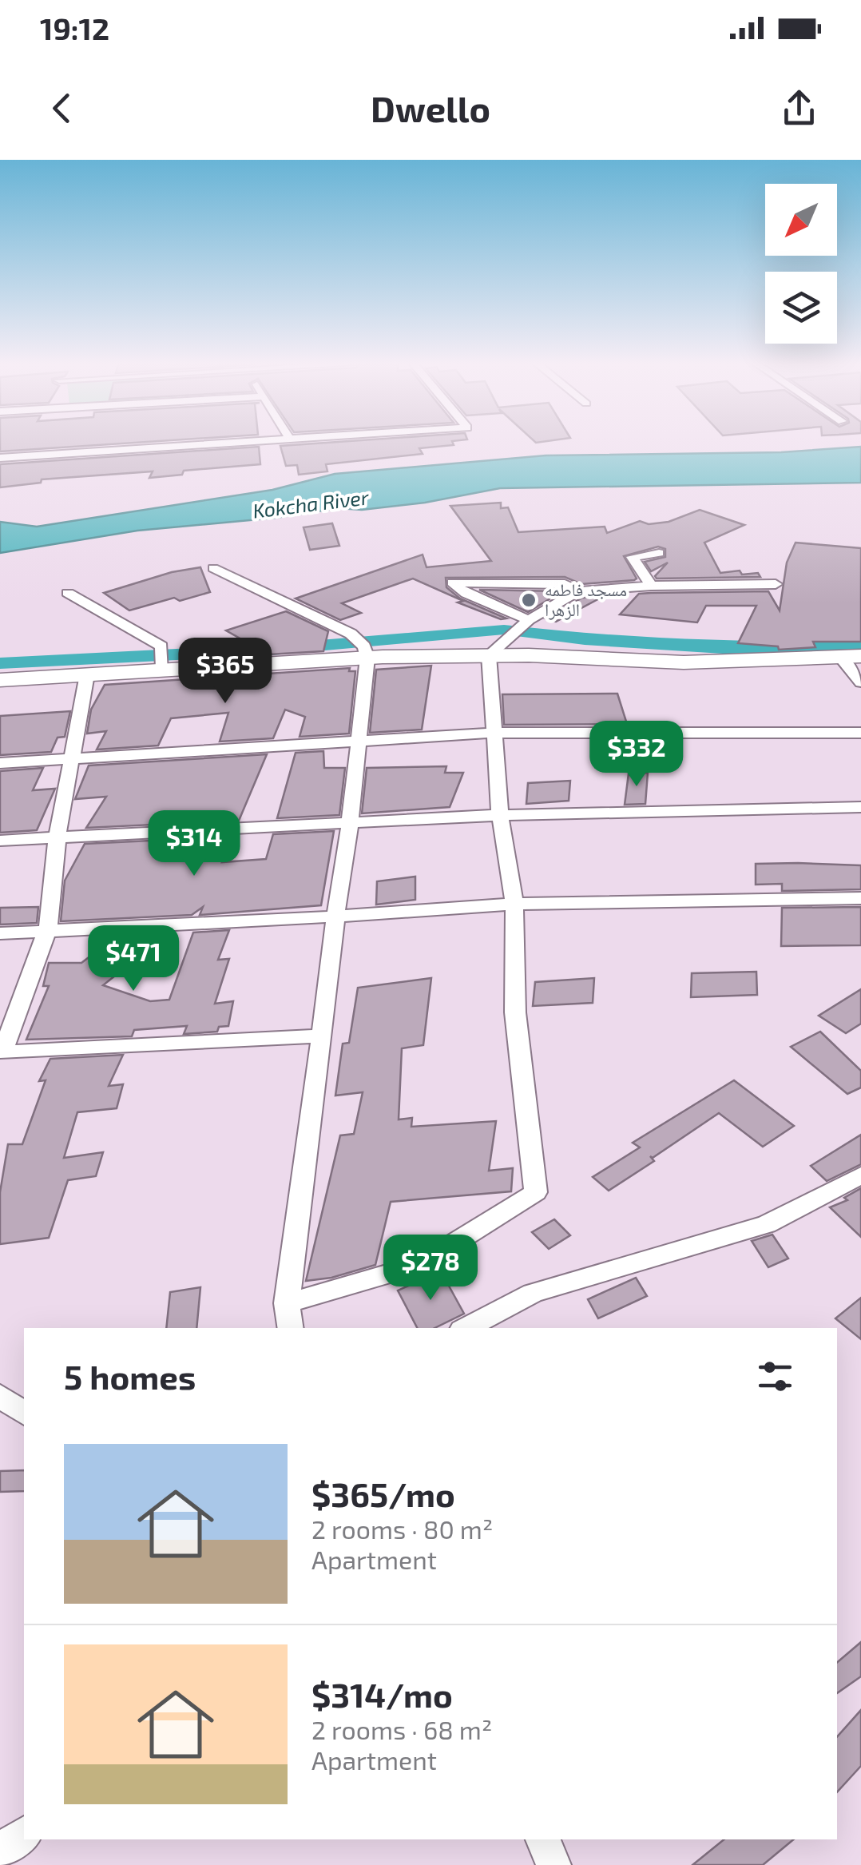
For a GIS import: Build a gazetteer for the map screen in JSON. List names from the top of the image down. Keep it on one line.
{"water":["Kokcha River"],"places":["مسجد فاطمه الزهرا"],"north":"bottom left","page":{"status":"19:12","header":"Dwello","price":["$365","$332","$314","$471","$278"],"heading":"5 homes","list":[{"name":"$365/mo","note":"2 rooms · 80 m² · Apartment"},{"name":"$314/mo","note":"2 rooms · 68 m² · Apartment"}]}}
